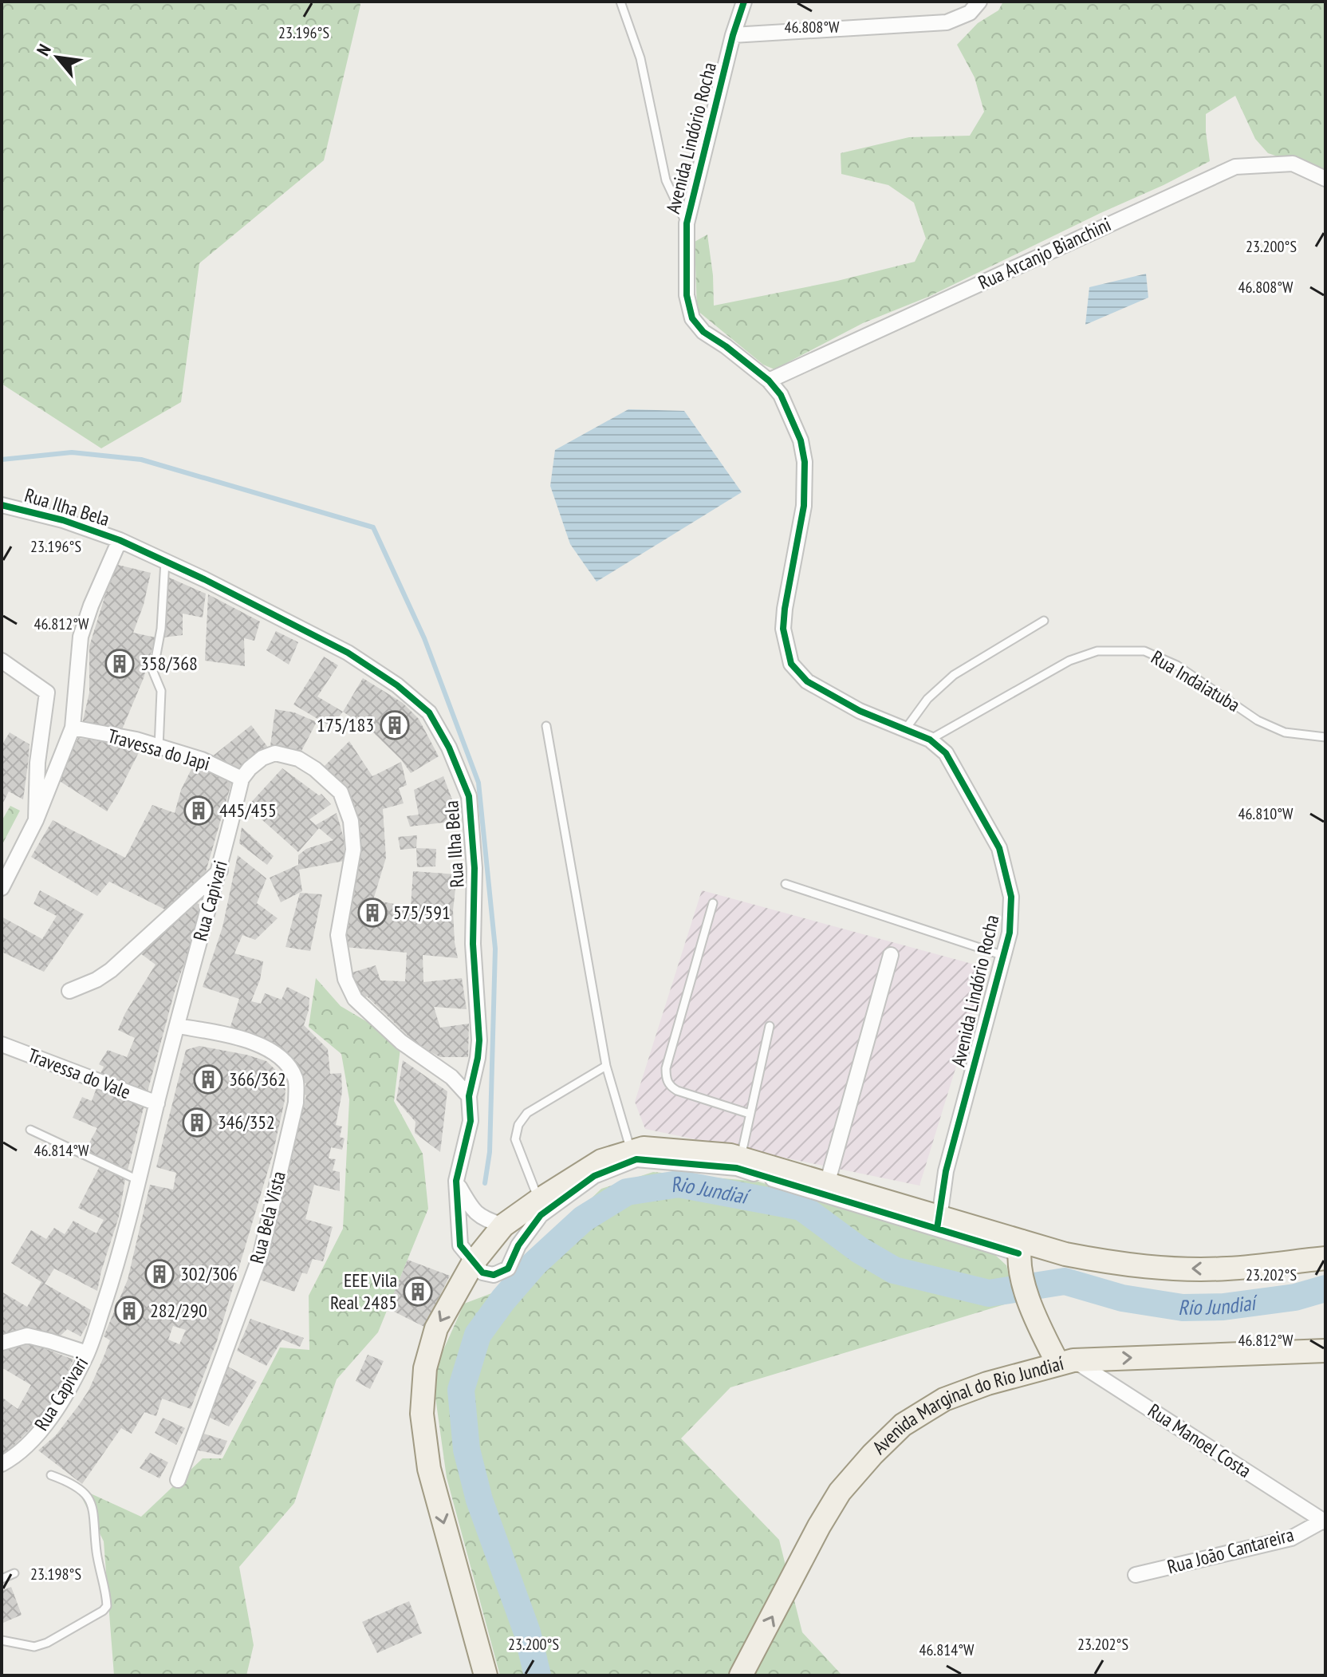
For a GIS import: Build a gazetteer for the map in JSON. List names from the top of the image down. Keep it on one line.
{"streets":{"main road":["Avenida Marginal do Rio Jundiaí"],"street":["Avenida Lindório Rocha","Rua Arcanjo Bianchini","Rua Ilha Bela","Travessa do Japi","Rua Capivari","Travessa do Vale","Rua Bela Vista","Rua Manoel Costa","Rua João Cantareira"],"lane":["Rua Indaiatuba"]},"crossings":[["Avenida Lindório Rocha","Rua Arcanjo Bianchini"],["Avenida Lindório Rocha","Rua Indaiatuba"],["Travessa do Japi","Rua Capivari"],["Rua Capivari","Travessa do Vale"],["Rua Capivari","Rua Bela Vista"],["Avenida Marginal do Rio Jundiaí","Rua Manoel Costa"],["Rua Manoel Costa","Rua João Cantareira"]],"one_way":["Avenida Marginal do Rio Jundiaí"],"water":["Rio Jundiaí"],"places":{"building":["358/368","175/183","445/455","575/591","366/362","346/352","302/306","EEE Vila Real 2485","282/290"]},"north":"top left","coordinates":["46.808°W","23.196°S","23.200°S","46.812°W","46.810°W","46.814°W","23.202°S","23.198°S"]}
